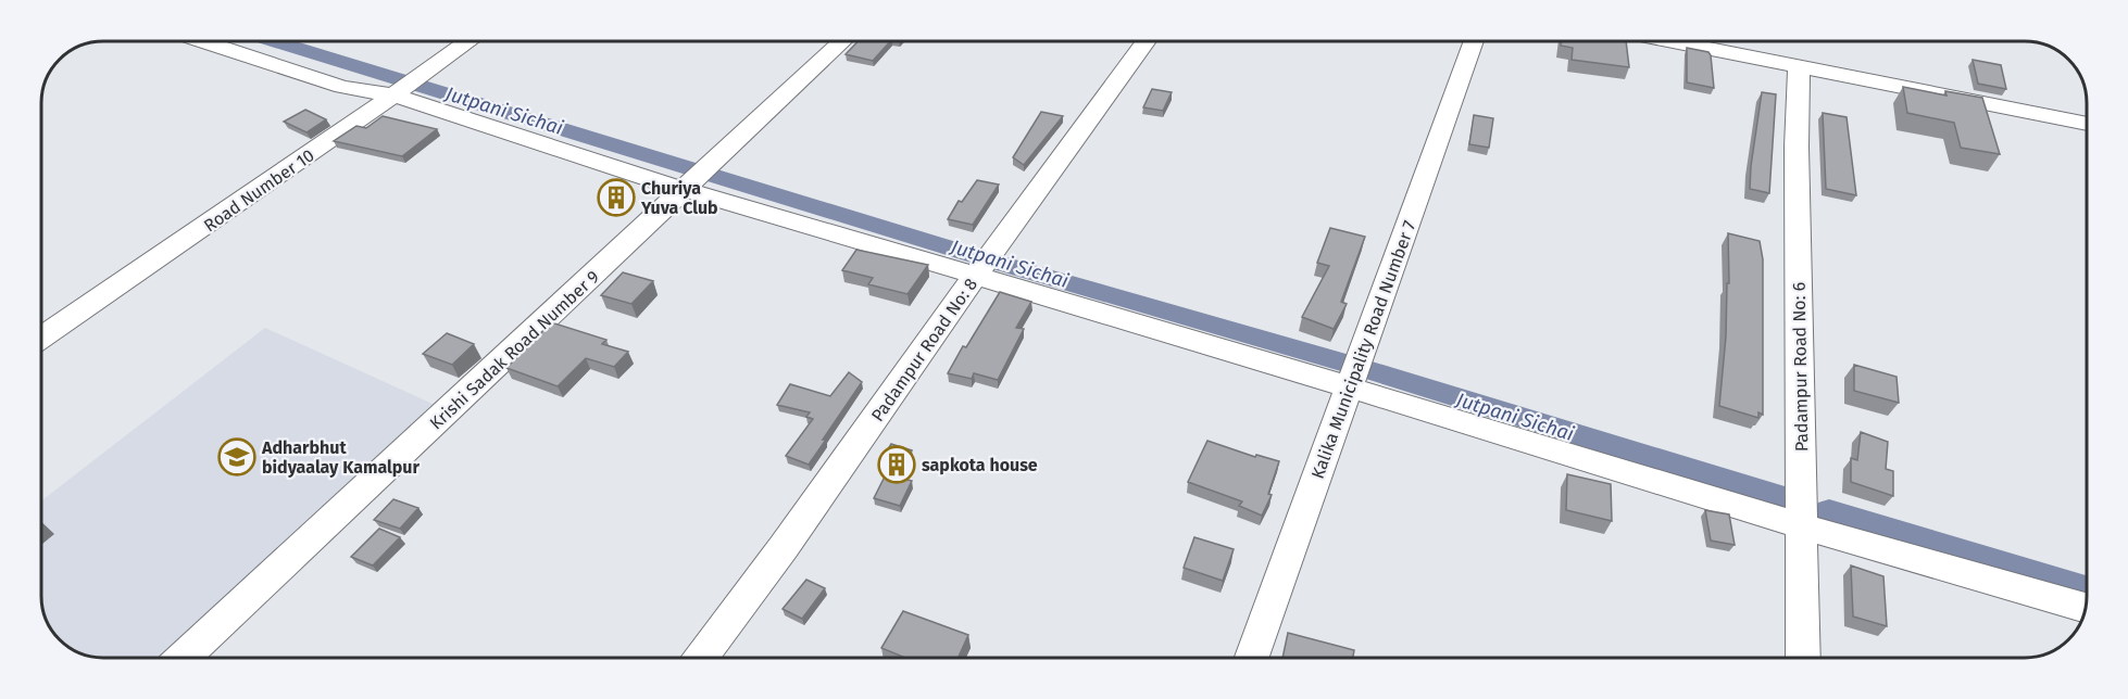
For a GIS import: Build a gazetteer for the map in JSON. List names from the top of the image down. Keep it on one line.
{"streets":{"street":["Road Number 10","Krishi Sadak Road Number 9","Padampur Road No: 8","Kalika Municipality Road Number 7","Padampur Road No: 6"]},"water":["Jutpani Sichai"],"places":{"building":["Churiya Yuva Club","sapkota house"],"school or university":["Adharbhut bidyaalay Kamalpur"]}}
